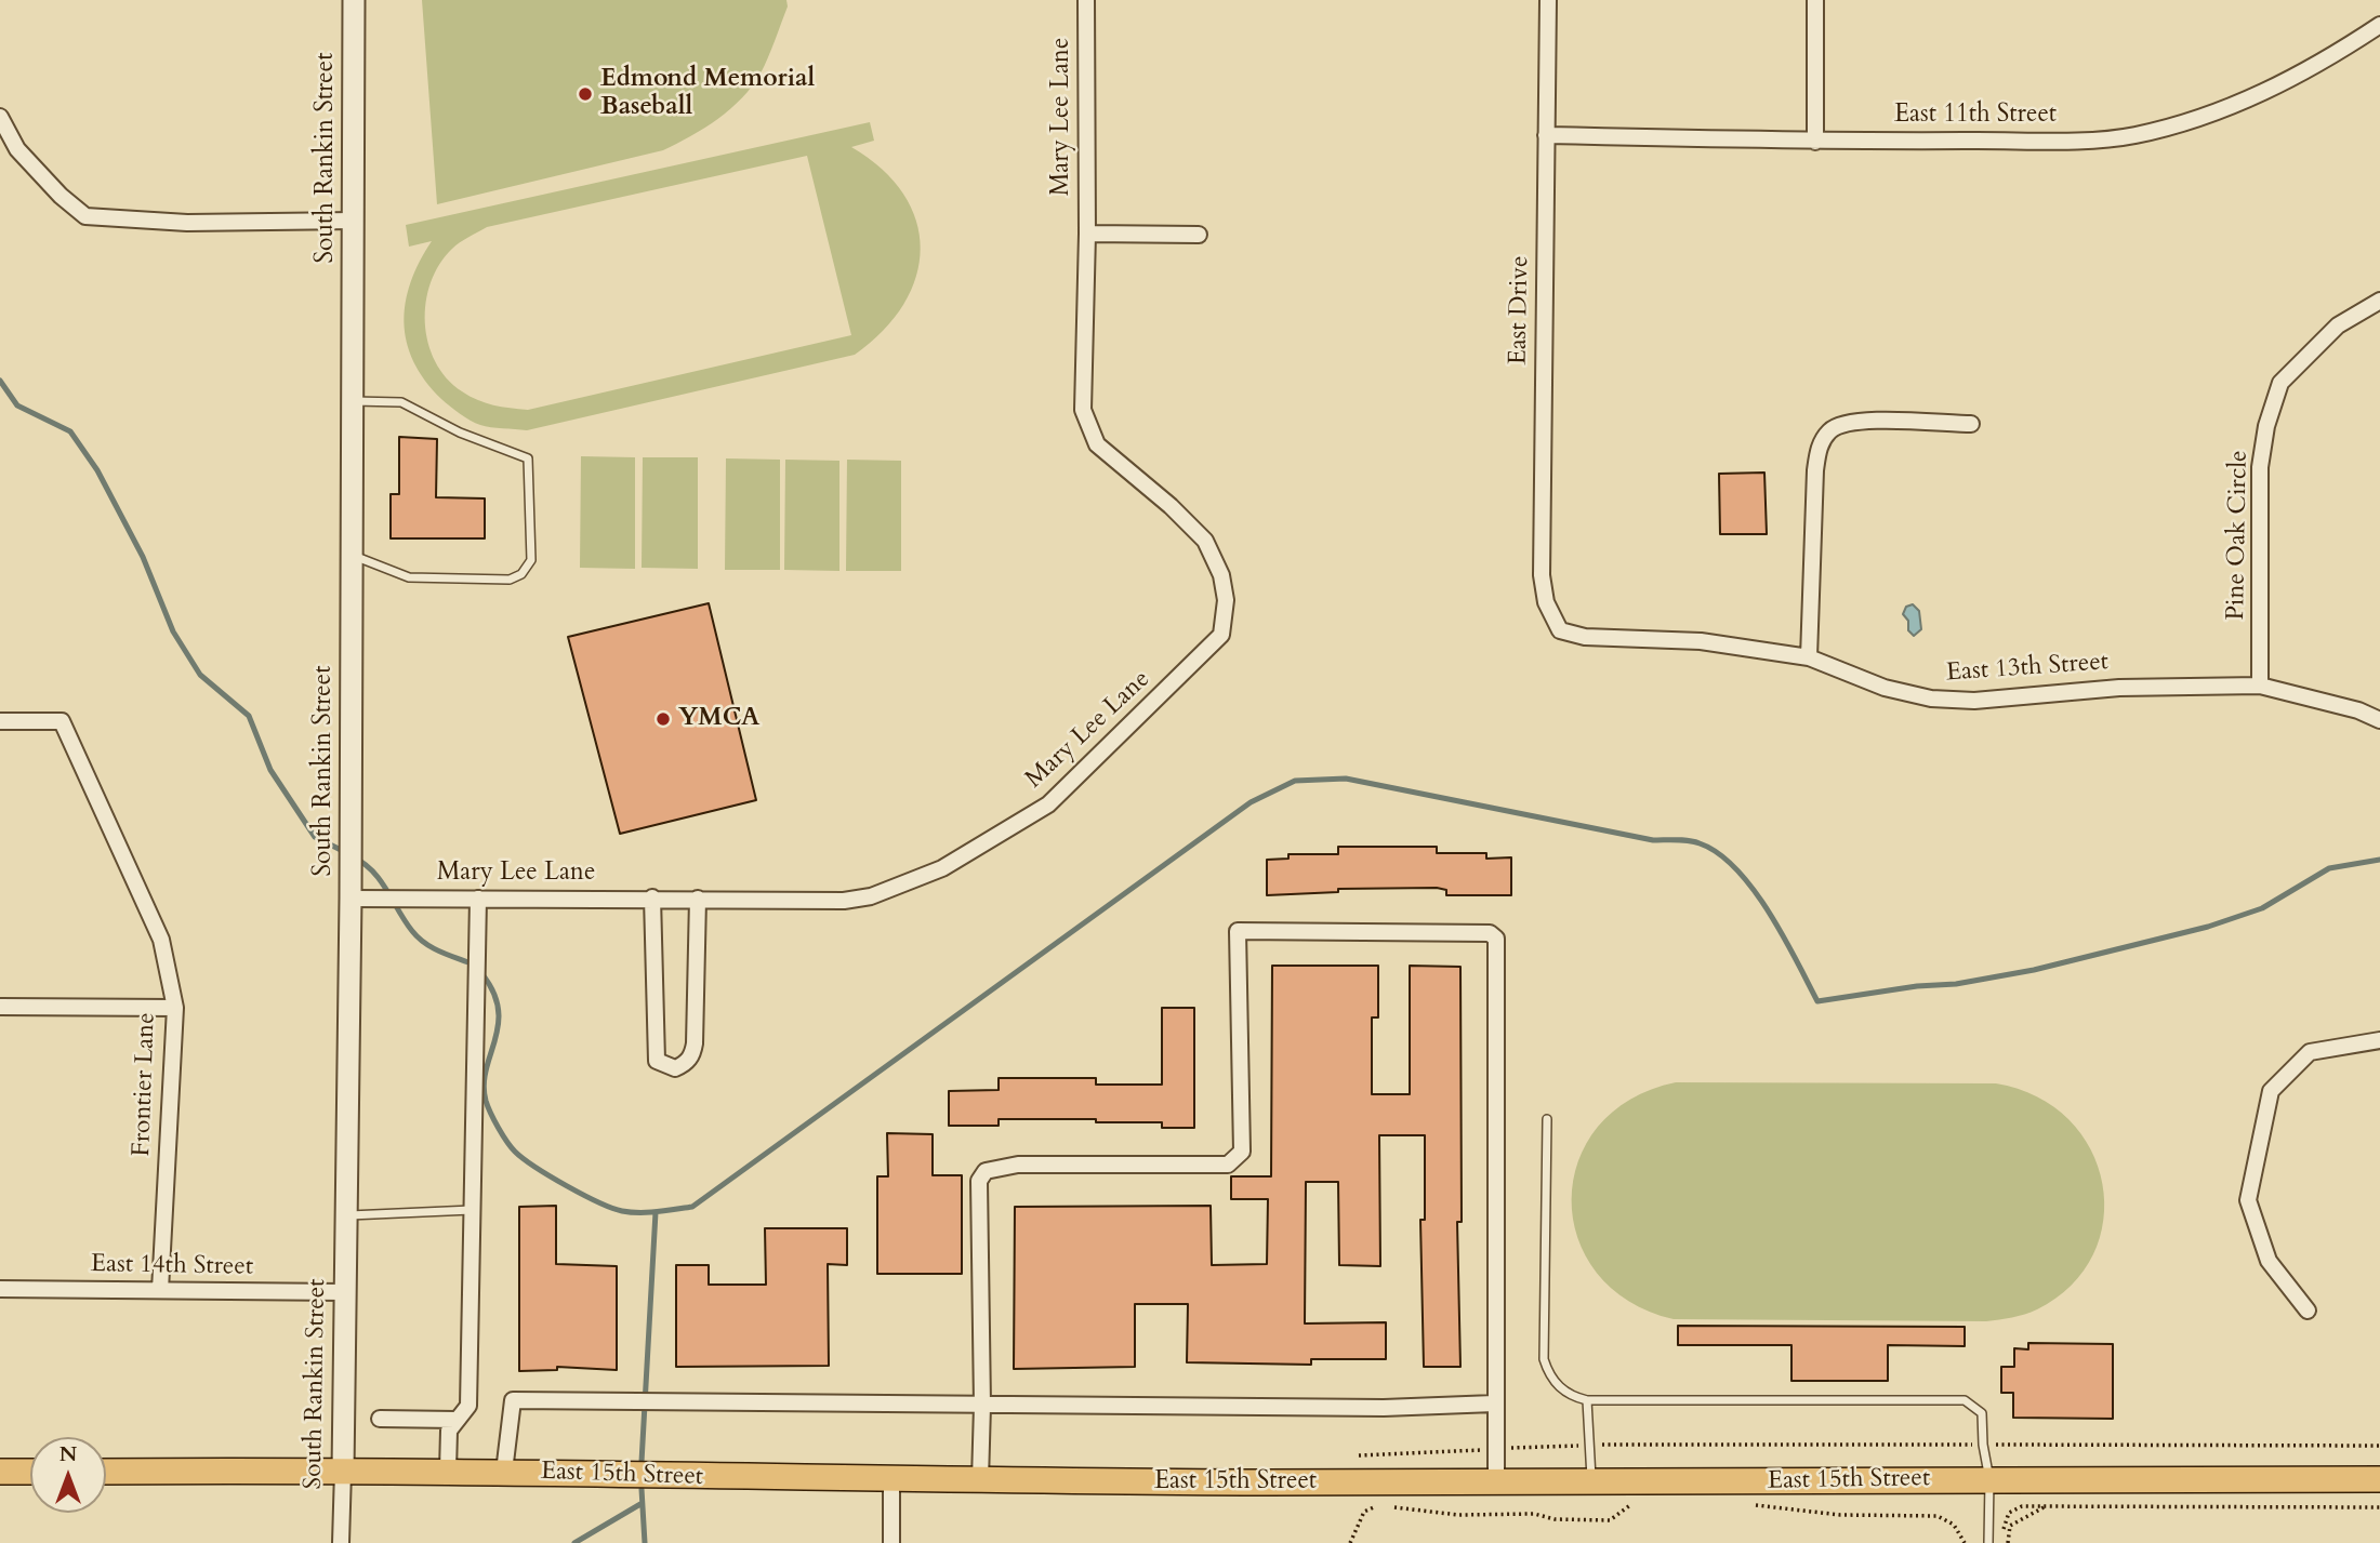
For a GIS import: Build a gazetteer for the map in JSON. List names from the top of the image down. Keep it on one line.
{"streets":{"main road":["East 15th Street"],"street":["East 11th Street","Mary Lee Lane","South Rankin Street","East Drive","Pine Oak Circle","East 13th Street","Frontier Lane","East 14th Street"]},"crossings":[["East 11th Street","East Drive"],["Mary Lee Lane","South Rankin Street"],["South Rankin Street","East 14th Street"],["South Rankin Street","East 15th Street"],["East Drive","East 13th Street"],["Pine Oak Circle","East 13th Street"],["Frontier Lane","East 14th Street"]],"places":["Edmond Memorial Baseball","YMCA"],"north":"top"}
